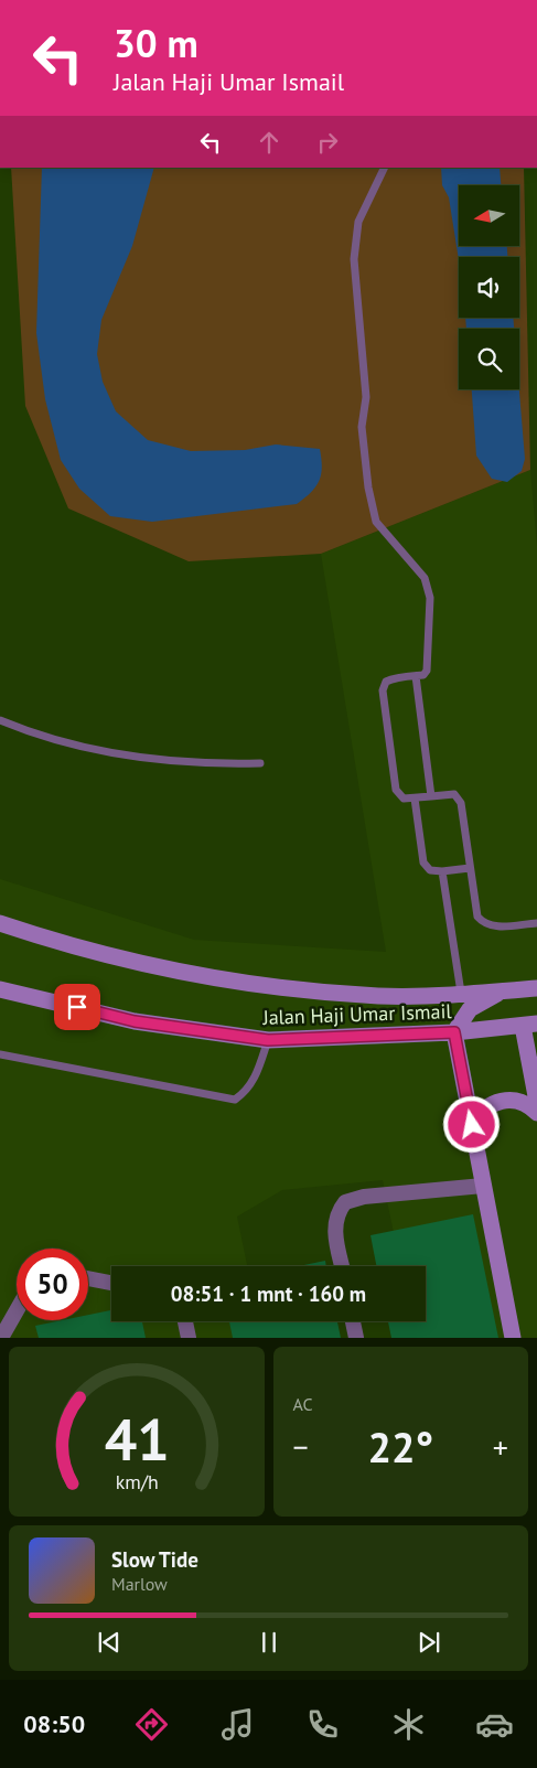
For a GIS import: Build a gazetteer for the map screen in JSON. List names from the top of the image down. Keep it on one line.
{"streets":{"main road":["Jalan Haji Umar Ismail"]},"north":"left","page":{"turn":["30 m","Jalan Haji Umar Ismail"],"limit":"50","trip":"08:51 · 1 mnt · 160 m","tile":"AC","heat":["−","22°","+"],"song":["Slow Tide","Marlow"],"tabs":"08:50","gauge":["41","km/h"]}}
